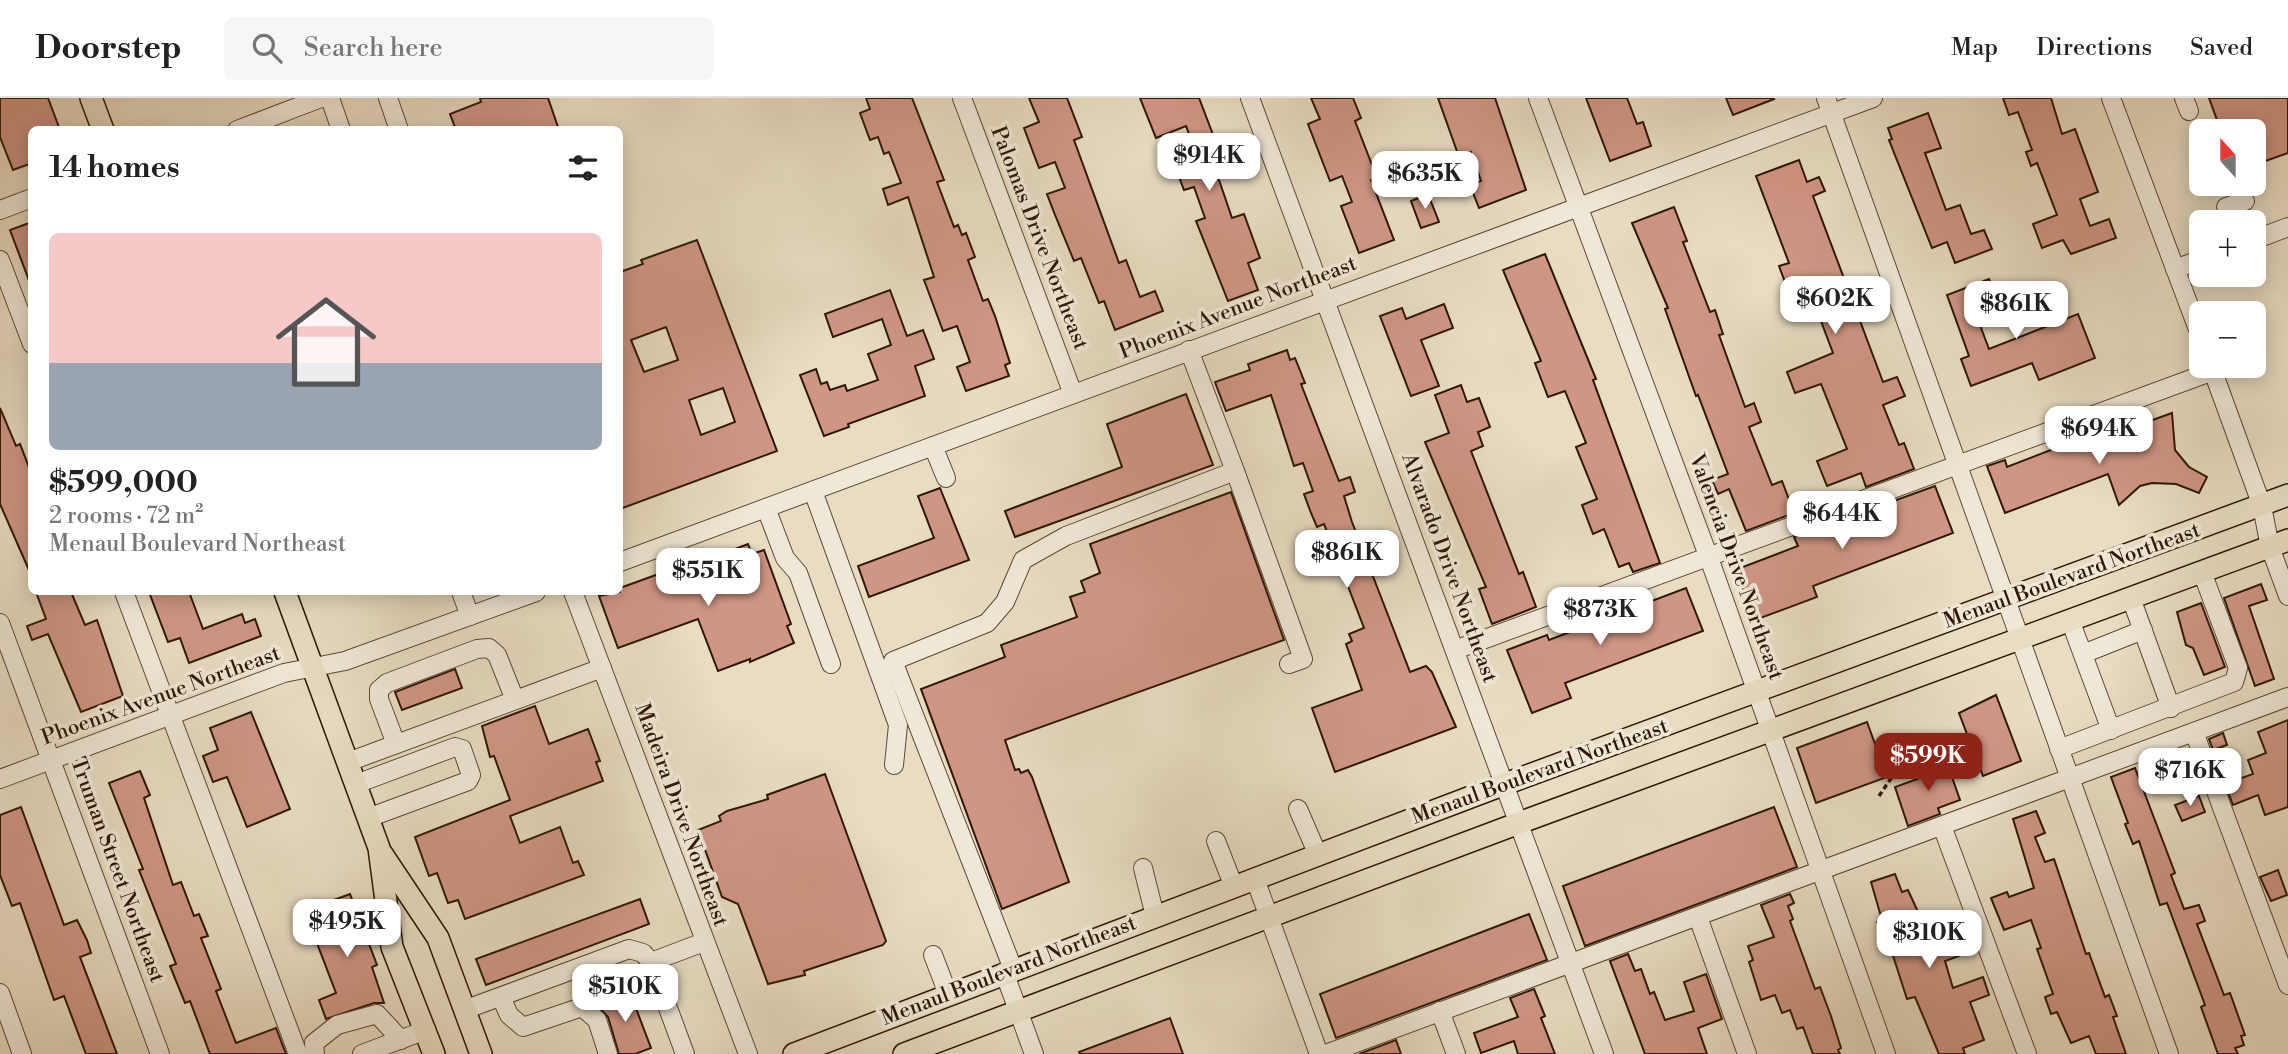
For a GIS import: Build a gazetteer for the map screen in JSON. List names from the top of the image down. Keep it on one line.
{"streets":{"main road":["Menaul Boulevard Northeast"],"street":["Palomas Drive Northeast","Phoenix Avenue Northeast","Valencia Drive Northeast","Alvarado Drive Northeast","Madeira Drive Northeast","Truman Street Northeast"]},"crossings":[["Palomas Drive Northeast","Phoenix Avenue Northeast"],["Phoenix Avenue Northeast","Valencia Drive Northeast"],["Phoenix Avenue Northeast","Alvarado Drive Northeast"],["Phoenix Avenue Northeast","Truman Street Northeast"],["Valencia Drive Northeast","Menaul Boulevard Northeast"],["Alvarado Drive Northeast","Menaul Boulevard Northeast"]],"north":"top","page":{"header":"Doorstep","search":"Search here","nav":["Map","Directions","Saved"],"map_buttons":["+","−"],"heading":"14 homes","price":["$914K","$635K","$602K","$861K","$694K","$644K","$861K","$551K","$873K","$599K","$716K","$495K","$310K","$510K"],"list":[{"name":"$599,000","note":"2 rooms · 72 m² · Menaul Boulevard Northeast"}]}}
